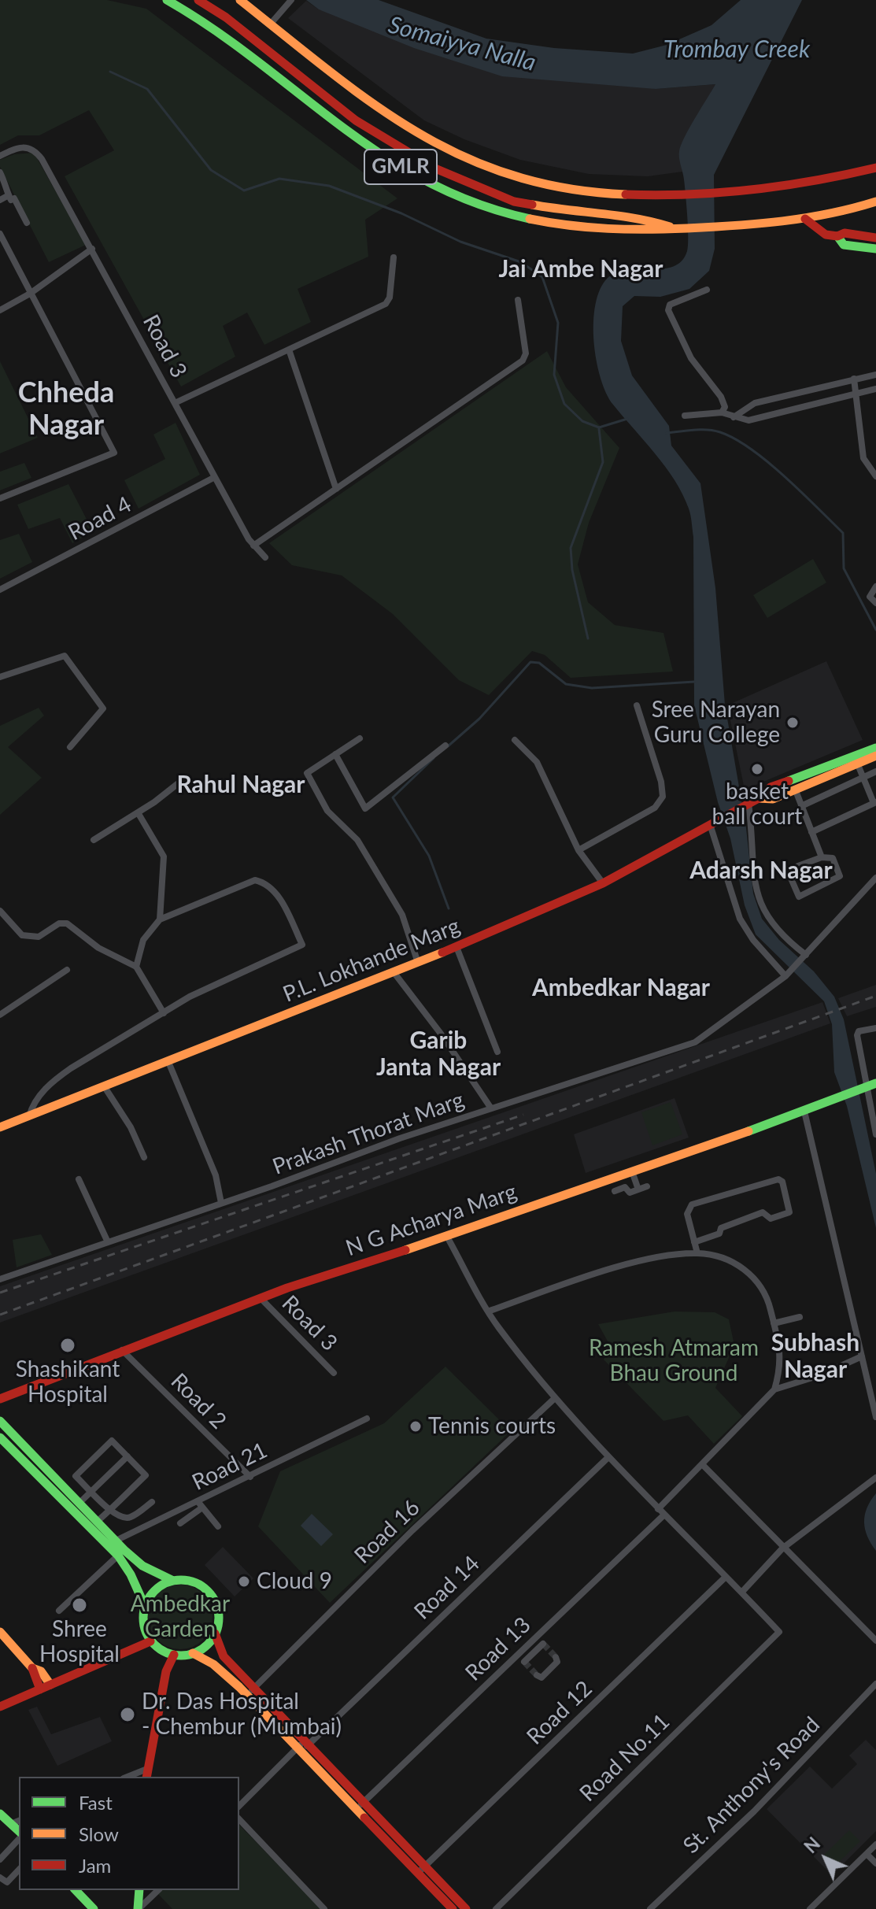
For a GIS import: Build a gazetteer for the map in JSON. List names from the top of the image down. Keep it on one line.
{"streets":{"main road":["GMLR","P.L. Lokhande Marg","N G Acharya Marg"],"street":["Road 3","Road 4","Prakash Thorat Marg","Road 2","Road 21","Road 16","Road 14","Road 13","Road 12","Road No.11","St. Anthony's Road"]},"crossings":[["Road 3","Road 4"],["Road 3","N G Acharya Marg"],["N G Acharya Marg","Road 2"],["Road 2","Road 21"]],"districts":["Jai Ambe Nagar","Chheda Nagar","Rahul Nagar","Adarsh Nagar","Ambedkar Nagar","Garib Janta Nagar","Subhash Nagar"],"water":["Somaiyya Nalla","Trombay Creek"],"parks":["Ramesh Atmaram Bhau Ground","Ambedkar Garden"],"places":["Sree Narayan Guru College","basket ball court","Shashikant Hospital","Tennis courts","Cloud 9","Shree Hospital","Dr. Das Hospital - Chembur (Mumbai)"],"legend":["Fast","Slow","Jam"],"north":"top left"}
